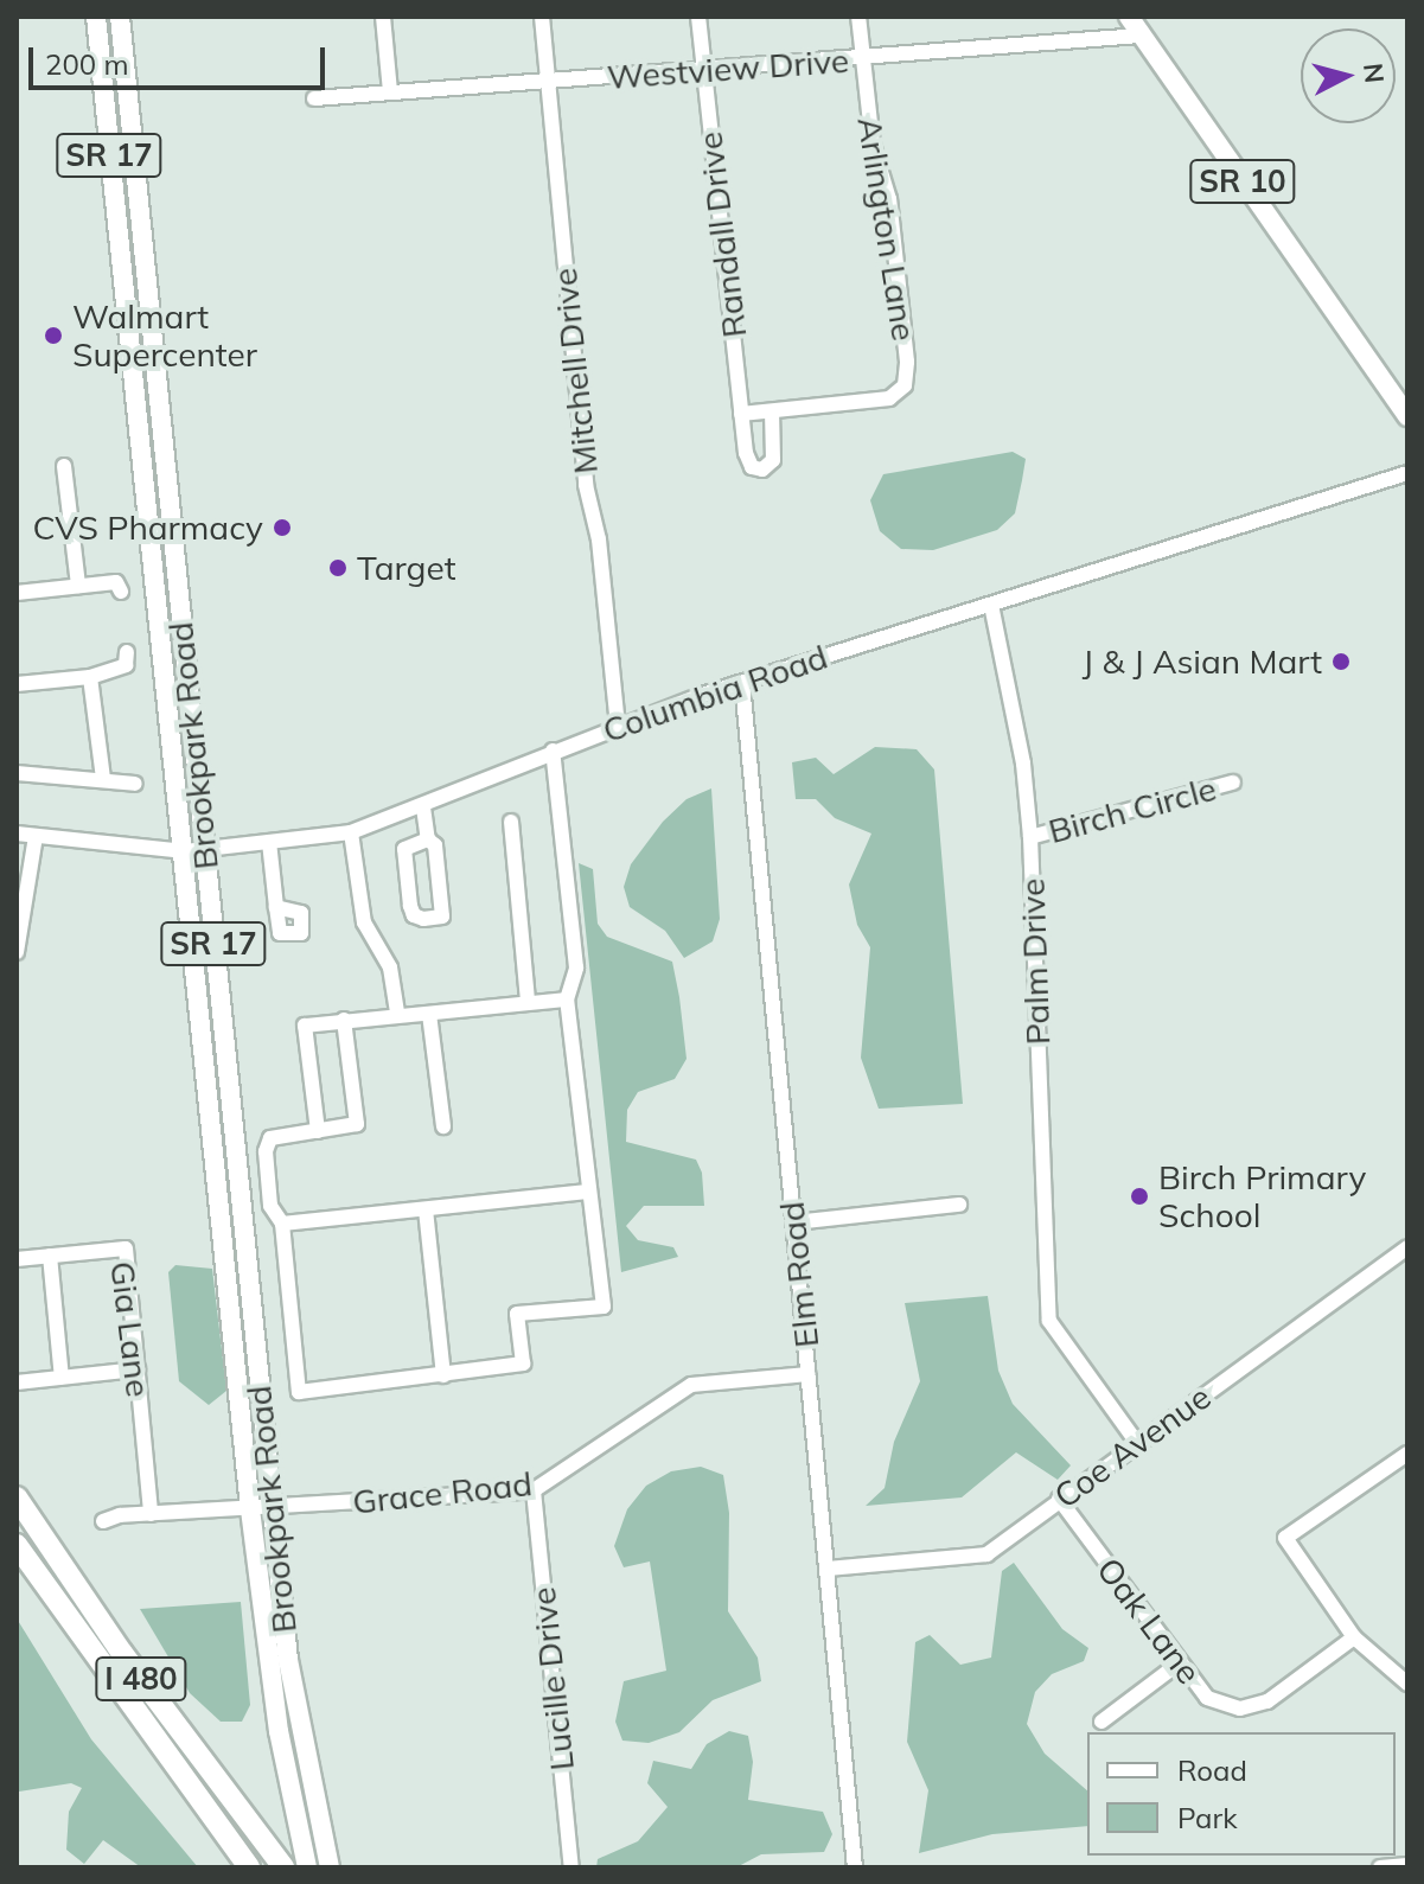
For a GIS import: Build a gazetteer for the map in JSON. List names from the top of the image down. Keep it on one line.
{"streets":{"highway":["I 480"],"main road":["SR 17","SR 10","Brookpark Road"],"street":["Westview Drive","Arlington Lane","Randall Drive","Mitchell Drive","Columbia Road","Birch Circle","Palm Drive","Elm Road","Gia Lane","Coe Avenue","Grace Road","Oak Lane","Lucille Drive"]},"crossings":[["Westview Drive","SR 10"],["Westview Drive","Arlington Lane"],["Westview Drive","Randall Drive"],["Westview Drive","Mitchell Drive"],["Arlington Lane","Randall Drive"],["Mitchell Drive","Columbia Road"],["Columbia Road","Brookpark Road"],["Columbia Road","Palm Drive"],["Columbia Road","Elm Road"],["Brookpark Road","Grace Road"],["Birch Circle","Palm Drive"],["Palm Drive","Coe Avenue"],["Elm Road","Coe Avenue"],["Elm Road","Grace Road"],["Gia Lane","Grace Road"],["Coe Avenue","Oak Lane"],["Grace Road","Lucille Drive"]],"places":["Walmart Supercenter","CVS Pharmacy","Target","J & J Asian Mart","Birch Primary School"],"legend":["Road","Park"],"scale_bar":"200 m","north":"right"}
